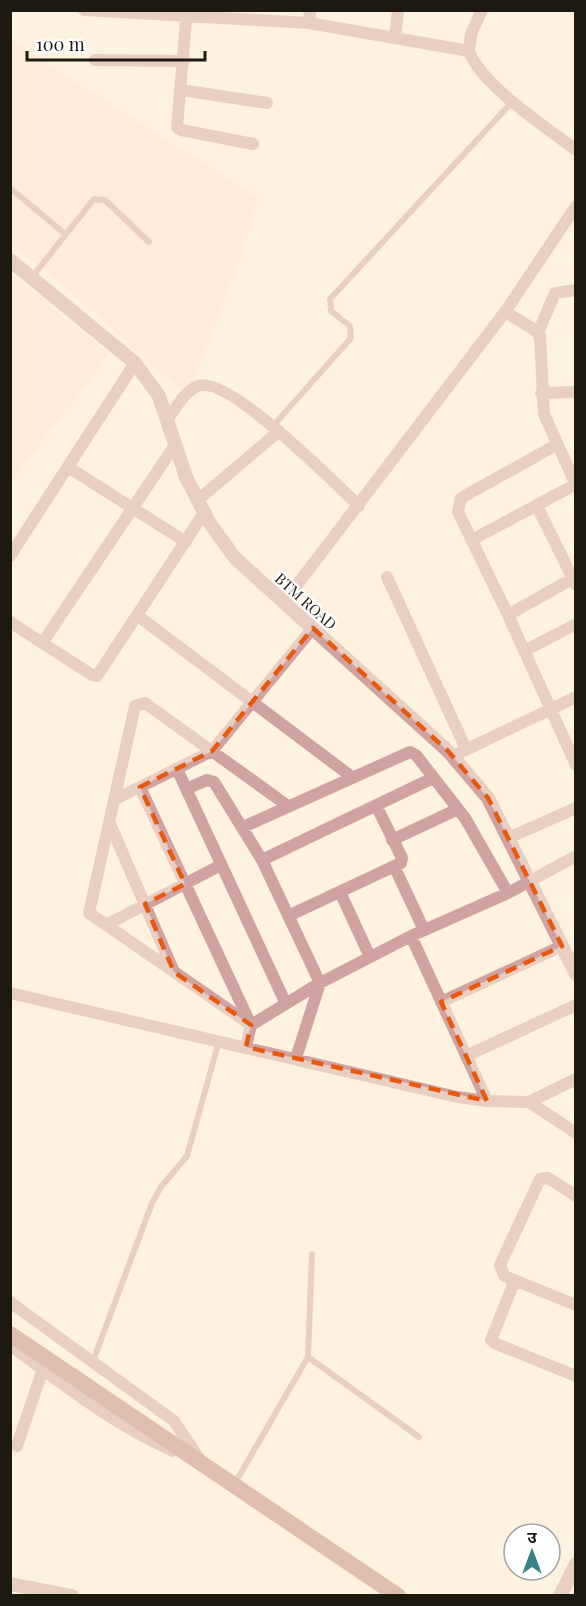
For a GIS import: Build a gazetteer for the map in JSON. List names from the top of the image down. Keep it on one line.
{"streets":{"street":["BTM ROAD"]},"scale_bar":"100 m","north":"top"}
